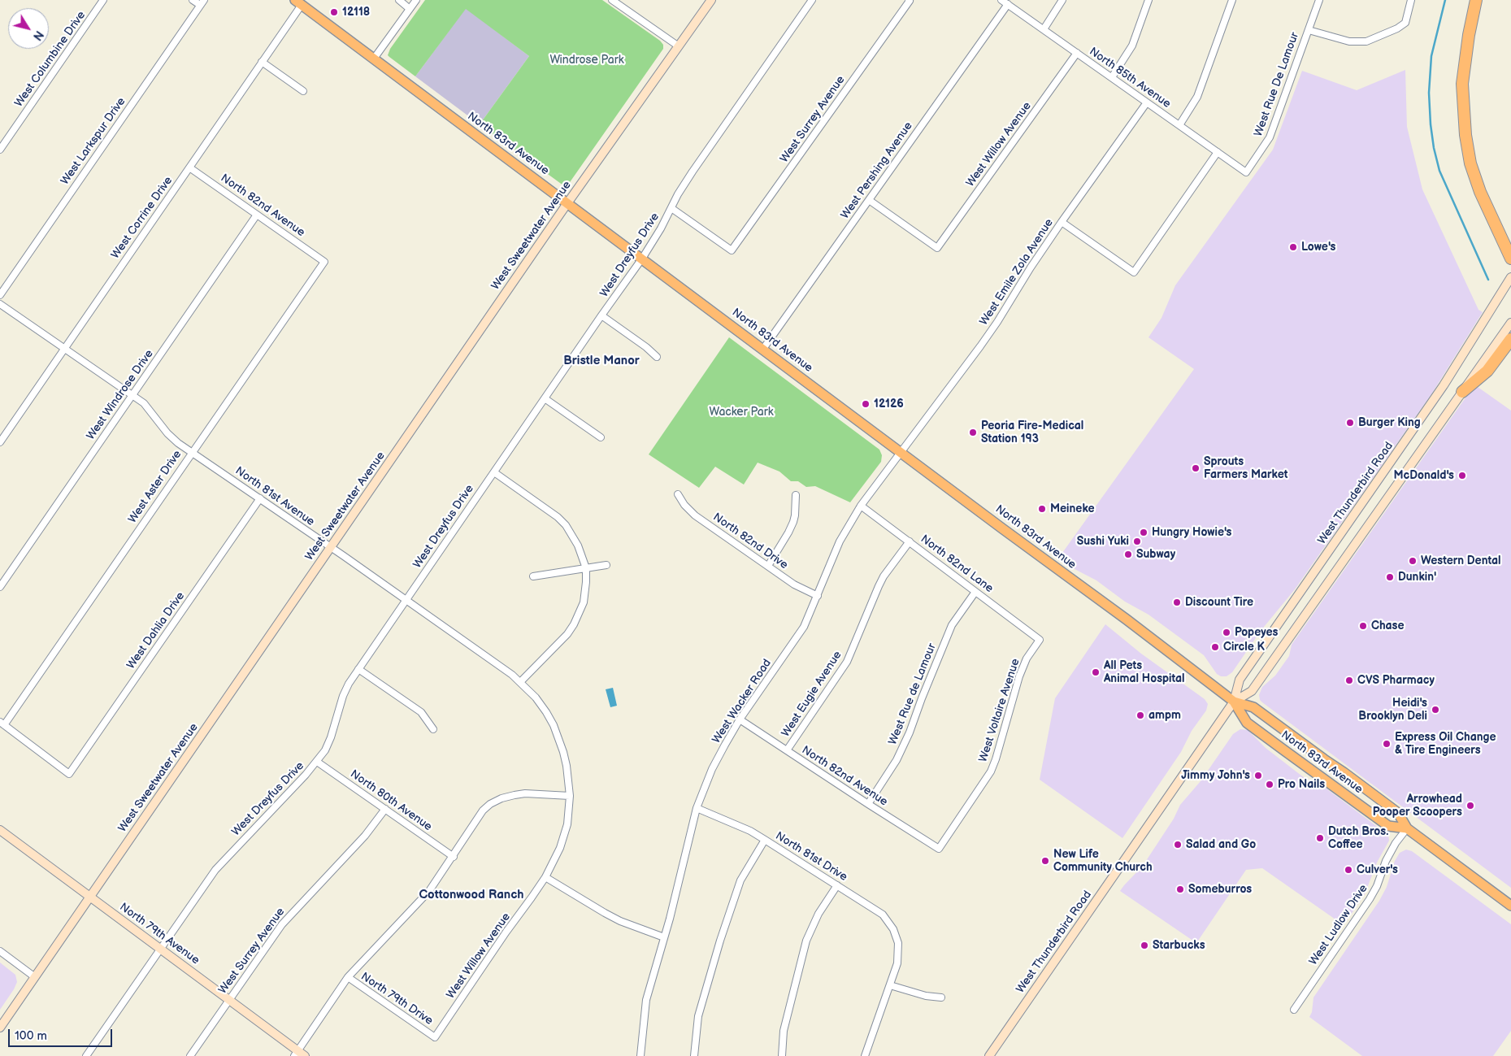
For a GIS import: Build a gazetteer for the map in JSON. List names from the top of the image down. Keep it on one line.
{"streets":{"main road":["North 83rd Avenue"],"street":["West Columbine Drive","North 85th Avenue","West Rue De Lamour","West Surrey Avenue","West Larkspur Drive","West Willow Avenue","West Pershing Avenue","North 82nd Avenue","West Corrine Drive","West Sweetwater Avenue","West Dreyfus Drive","West Emile Zola Avenue","West Windrose Drive","West Aster Drive","West Thunderbird Road","North 81st Avenue","North 82nd Drive","North 82nd Lane","West Dahlia Drive","West Eugie Avenue","West Rue de Lamour","West Wacker Road","West Voltaire Avenue","North 80th Avenue","North 81st Drive","West Ludlow Drive","North 79th Avenue","North 79th Drive"]},"crossings":[["North 85th Avenue","West Rue De Lamour"],["North 85th Avenue","West Willow Avenue"],["North 85th Avenue","West Pershing Avenue"],["North 85th Avenue","West Emile Zola Avenue"],["West Surrey Avenue","West Dreyfus Drive"],["West Surrey Avenue","North 80th Avenue"],["West Surrey Avenue","North 79th Avenue"],["North 83rd Avenue","West Pershing Avenue"],["North 83rd Avenue","West Corrine Drive"],["North 83rd Avenue","West Sweetwater Avenue"],["North 83rd Avenue","West Dreyfus Drive"],["North 83rd Avenue","West Emile Zola Avenue"],["North 83rd Avenue","West Thunderbird Road"],["North 83rd Avenue","West Wacker Road"],["North 83rd Avenue","West Ludlow Drive"],["West Willow Avenue","West Pershing Avenue"],["West Willow Avenue","North 81st Avenue"],["West Willow Avenue","North 79th Drive"],["North 82nd Avenue","West Corrine Drive"],["North 82nd Avenue","West Windrose Drive"],["North 82nd Avenue","West Aster Drive"],["North 82nd Avenue","West Eugie Avenue"],["North 82nd Avenue","West Rue de Lamour"],["North 82nd Avenue","West Wacker Road"],["North 82nd Avenue","West Voltaire Avenue"],["West Corrine Drive","North 81st Avenue"],["West Sweetwater Avenue","North 81st Avenue"],["West Sweetwater Avenue","North 79th Avenue"],["West Dreyfus Drive","North 81st Avenue"],["West Dreyfus Drive","North 80th Avenue"],["West Dreyfus Drive","North 79th Avenue"],["West Emile Zola Avenue","West Wacker Road"],["West Windrose Drive","North 81st Avenue"],["West Aster Drive","North 81st Avenue"],["West Aster Drive","West Dahlia Drive"],["North 81st Avenue","West Dahlia Drive"],["North 82nd Drive","West Wacker Road"],["North 82nd Lane","West Eugie Avenue"],["North 82nd Lane","West Rue de Lamour"],["North 82nd Lane","West Wacker Road"],["North 82nd Lane","West Voltaire Avenue"],["West Wacker Road","North 81st Drive"]],"districts":["Bristle Manor","Cottonwood Ranch"],"parks":["Windrose Park","Wacker Park"],"places":["12118","Lowe's","12126","Burger King","Peoria Fire-Medical Station 193","Sprouts Farmers Market","McDonald's","Meineke","Hungry Howie's","Sushi Yuki","Subway","Western Dental","Dunkin'","Discount Tire","Chase","Popeyes","Circle K","All Pets Animal Hospital","CVS Pharmacy","Heidi's Brooklyn Deli","ampm","Express Oil Change & Tire Engineers","Jimmy John's","Pro Nails","Arrowhead Pooper Scoopers","Dutch Bros. Coffee","Salad and Go","New Life Community Church","Culver's","Someburros","Starbucks"],"scale_bar":"100 m","north":"bottom right"}
